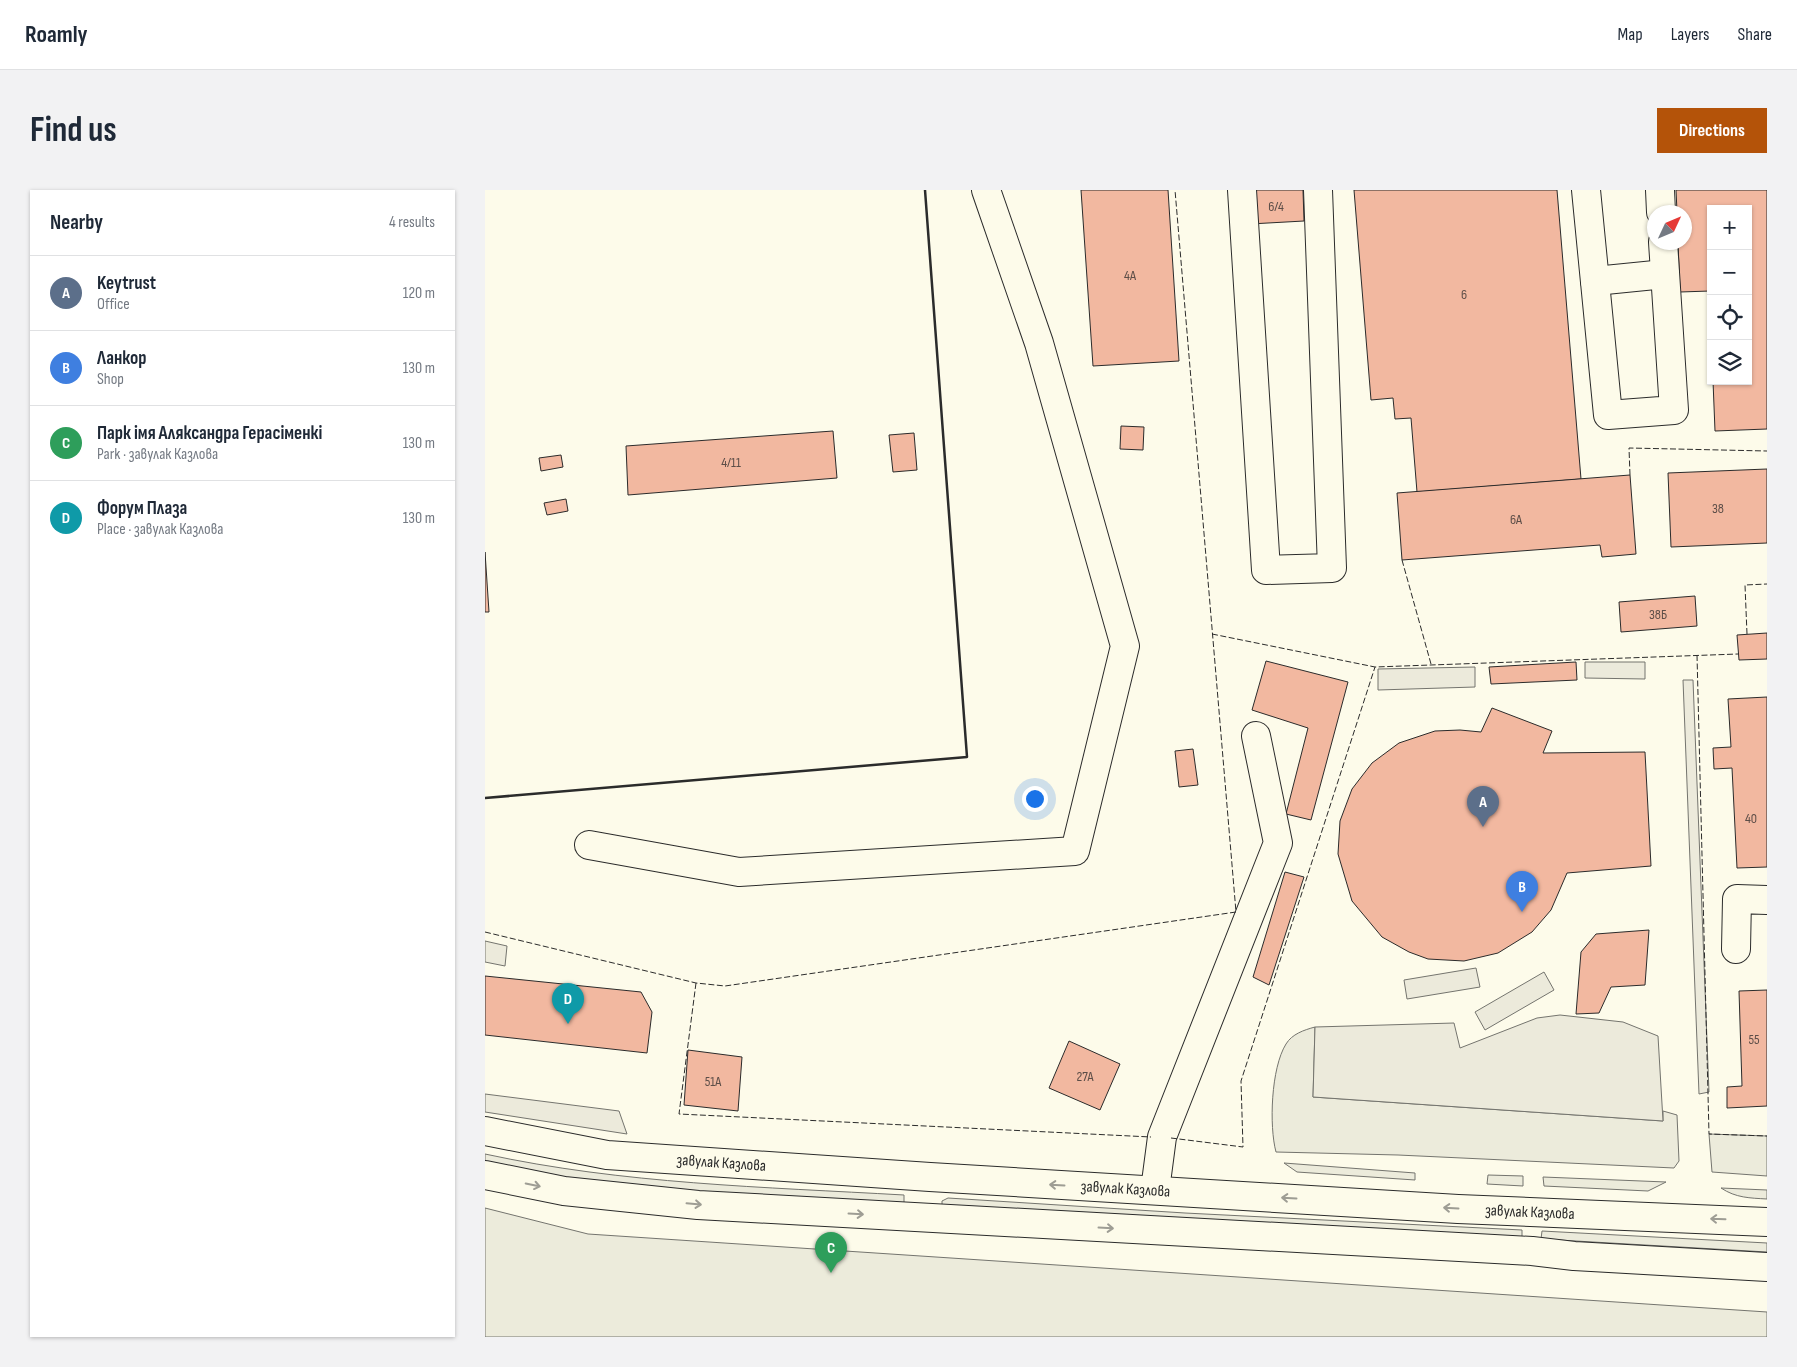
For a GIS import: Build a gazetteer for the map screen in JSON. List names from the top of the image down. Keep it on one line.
{"streets":{"main road":["завулак Казлова"]},"house_numbers":["6/4","4А","6","4/11","38","6А","38Б","40","55","27А","51А"],"north":"top right","page":{"header":"Roamly","nav":["Map","Layers","Share"],"buttons":"Directions","title":"Find us","heading":["Nearby","4 results"],"map_buttons":["+","−"],"list":[{"mark":"A","name":"Keytrust","note":"Office","value":"120 m"},{"mark":"B","name":"Ланкор","note":"Shop","value":"130 m"},{"mark":"C","name":"Парк імя Аляксандра Герасіменкі","note":"Park · завулак Казлова","value":"130 m"},{"mark":"D","name":"Форум Плаза","note":"Place · завулак Казлова","value":"130 m"}],"pins":["A","B","D","C"]}}
